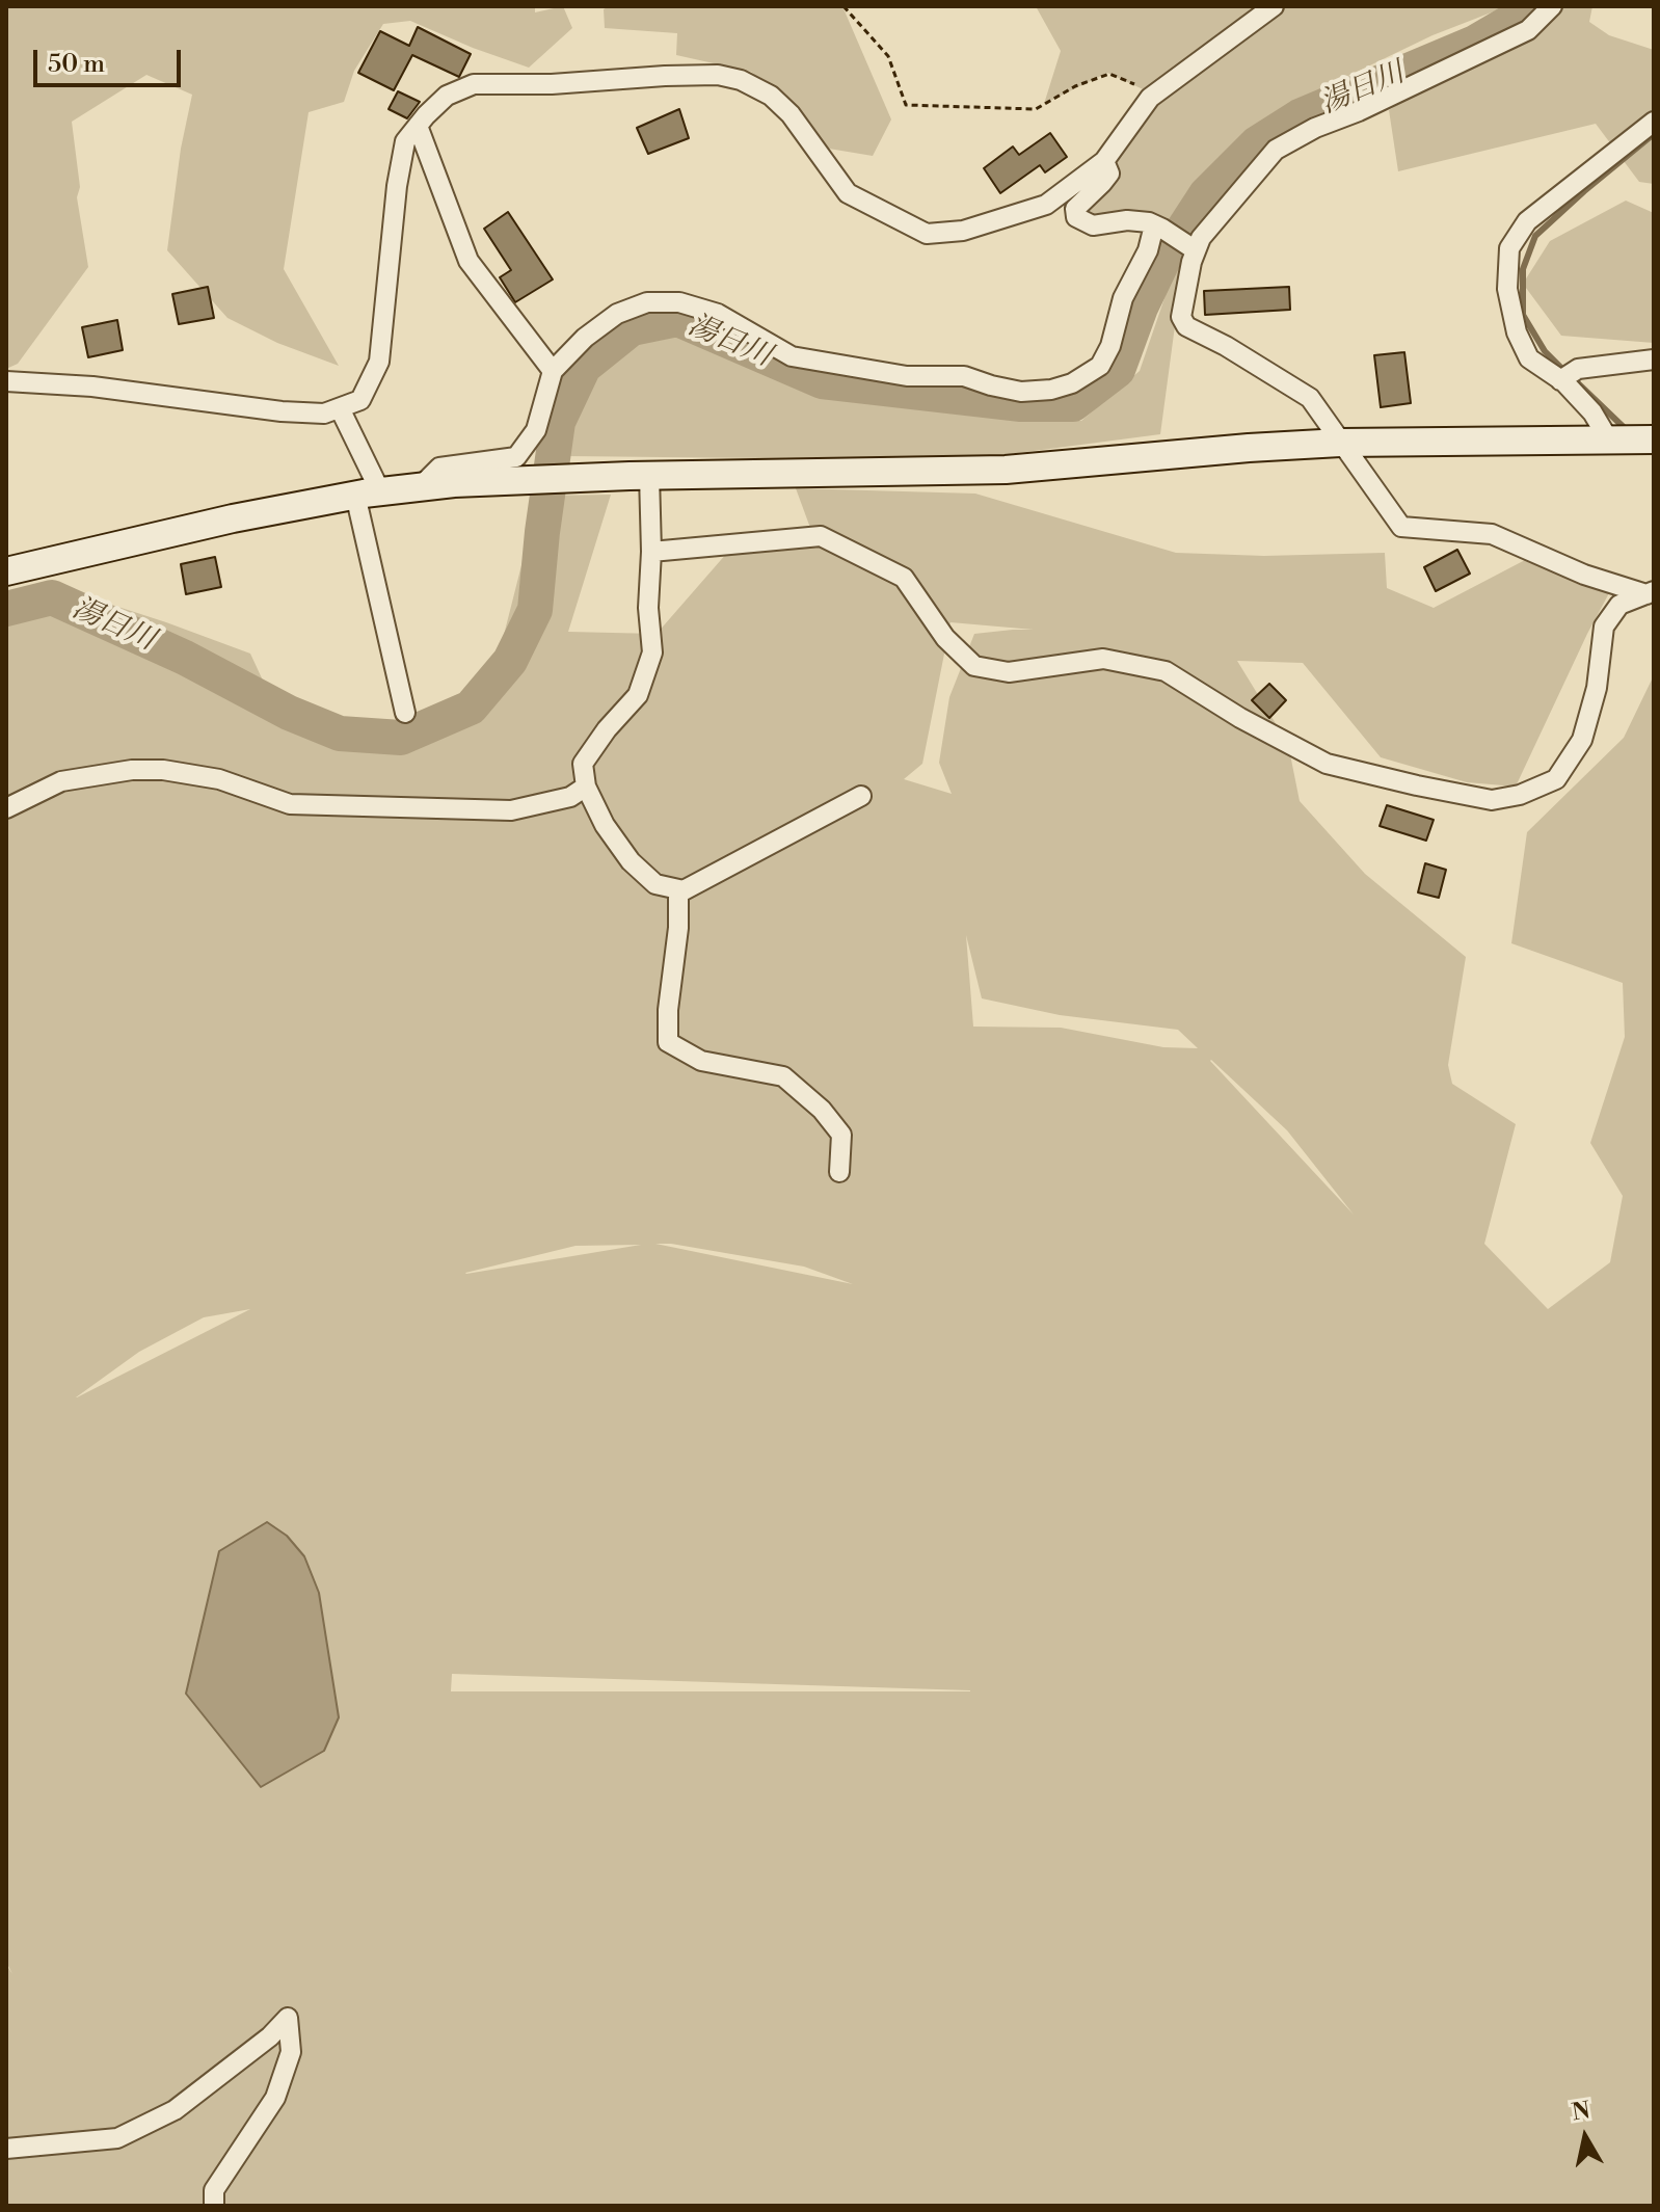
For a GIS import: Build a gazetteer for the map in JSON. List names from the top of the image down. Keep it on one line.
{"water":["湯日川"],"scale_bar":"50 m","north":"top"}
